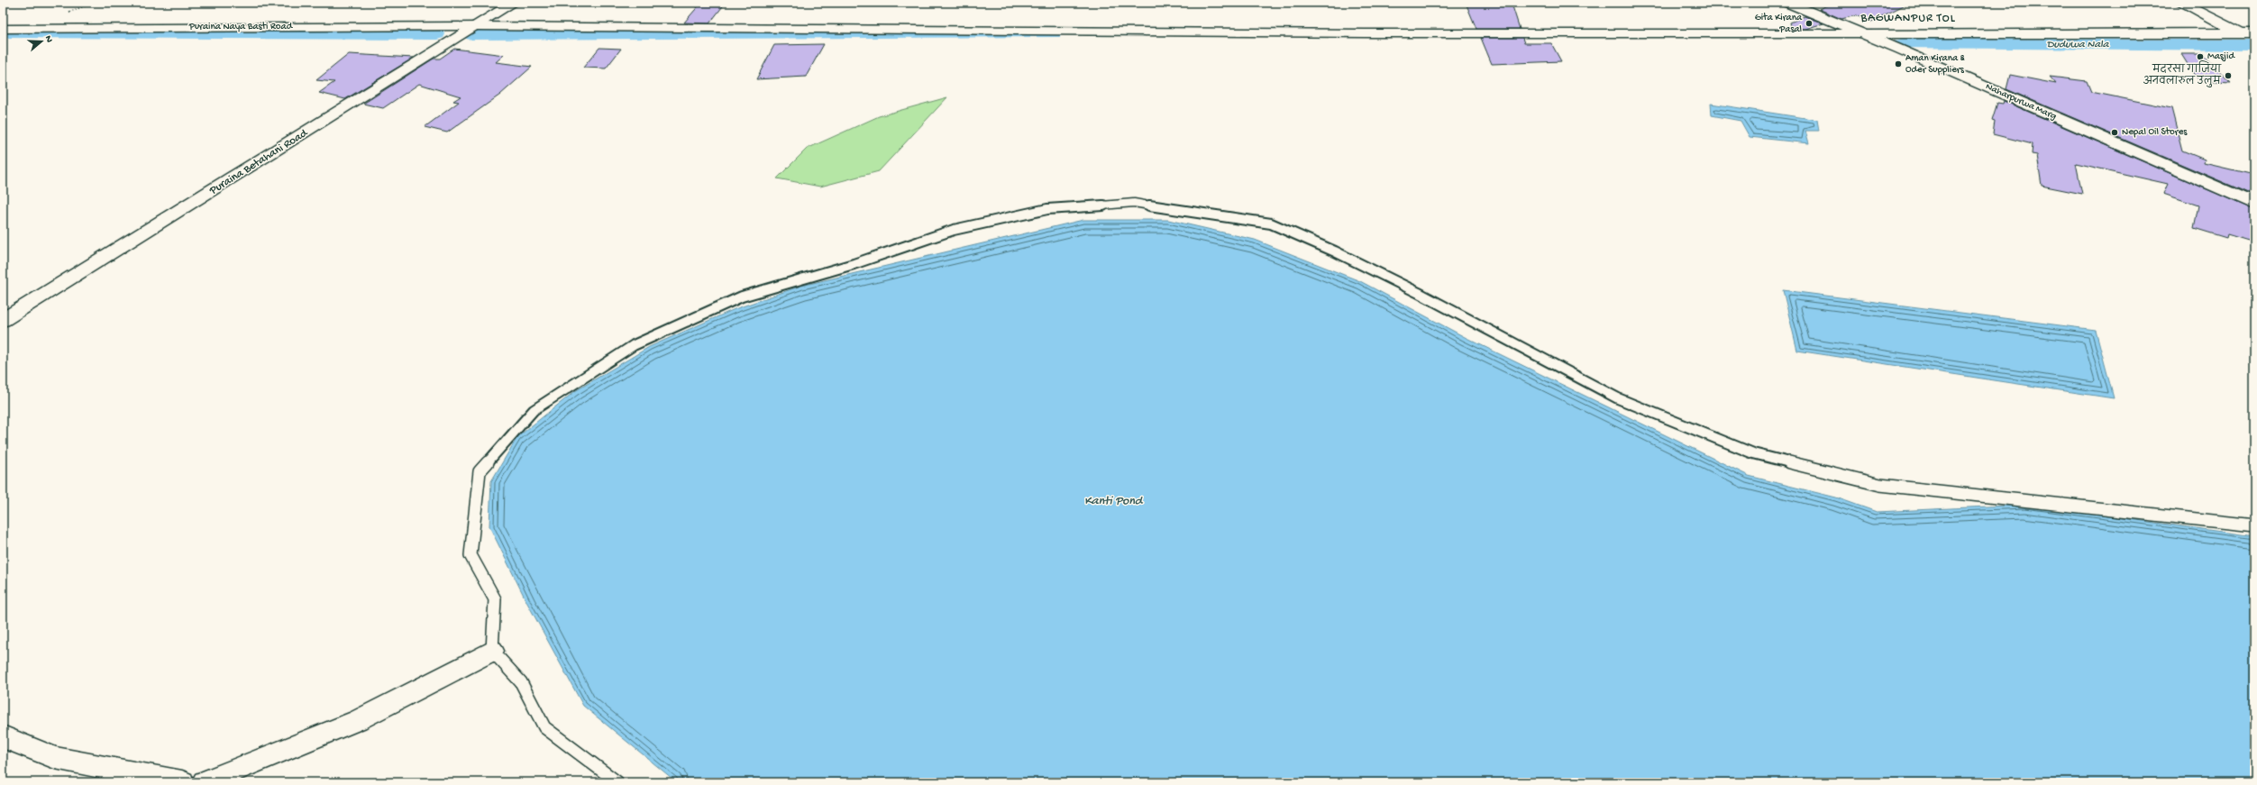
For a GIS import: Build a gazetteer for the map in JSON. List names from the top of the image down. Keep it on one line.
{"streets":{"street":["Puraina Naya Basti Road","Naharpurwa Marg","Puraina Betahani Road"]},"crossings":[["Puraina Naya Basti Road","Naharpurwa Marg"],["Puraina Naya Basti Road","Puraina Betahani Road"]],"districts":["BAGWANPUR TOL"],"water":["Duduwa Nala","Kanti Pond"],"places":["Gita Kirana Pasal","Masjid","Aman Kirana & Oder Suppliers","मदरसा गाजिया अनवलारुल उलुम","Nepal Oil Stores"],"north":"right"}
